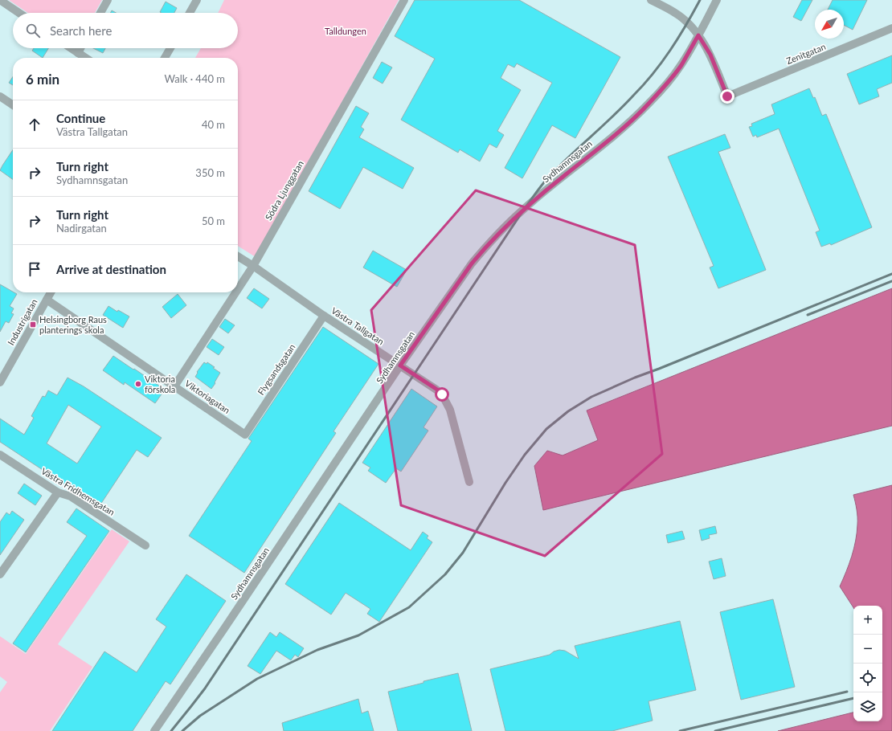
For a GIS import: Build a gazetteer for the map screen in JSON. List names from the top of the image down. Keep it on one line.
{"streets":{"street":["Zenitgatan","Sydhamnsgatan","Södra Ljunggatan","Industrigatan","Västra Tallgatan","Flygsandsgatan","Viktoriagatan","Västra Fridhemsgatan"]},"crossings":[["Zenitgatan","Sydhamnsgatan"],["Sydhamnsgatan","Västra Tallgatan"],["Södra Ljunggatan","Västra Tallgatan"],["Södra Ljunggatan","Viktoriagatan"],["Industrigatan","Viktoriagatan"],["Västra Tallgatan","Flygsandsgatan"],["Flygsandsgatan","Viktoriagatan"]],"parks":["Talldungen"],"places":{"transit":["Helsingborg Raus planterings skola"],"other":["Viktoria förskola"]},"north":"bottom left","page":{"search":"Search here","heading":["6 min","Walk · 440 m"],"list":[["Continue","Västra Tallgatan","40 m"],["Turn right","Sydhamnsgatan","350 m"],["Turn right","Nadirgatan","50 m"],"Arrive at destination"],"map_buttons":["+","−"]}}
